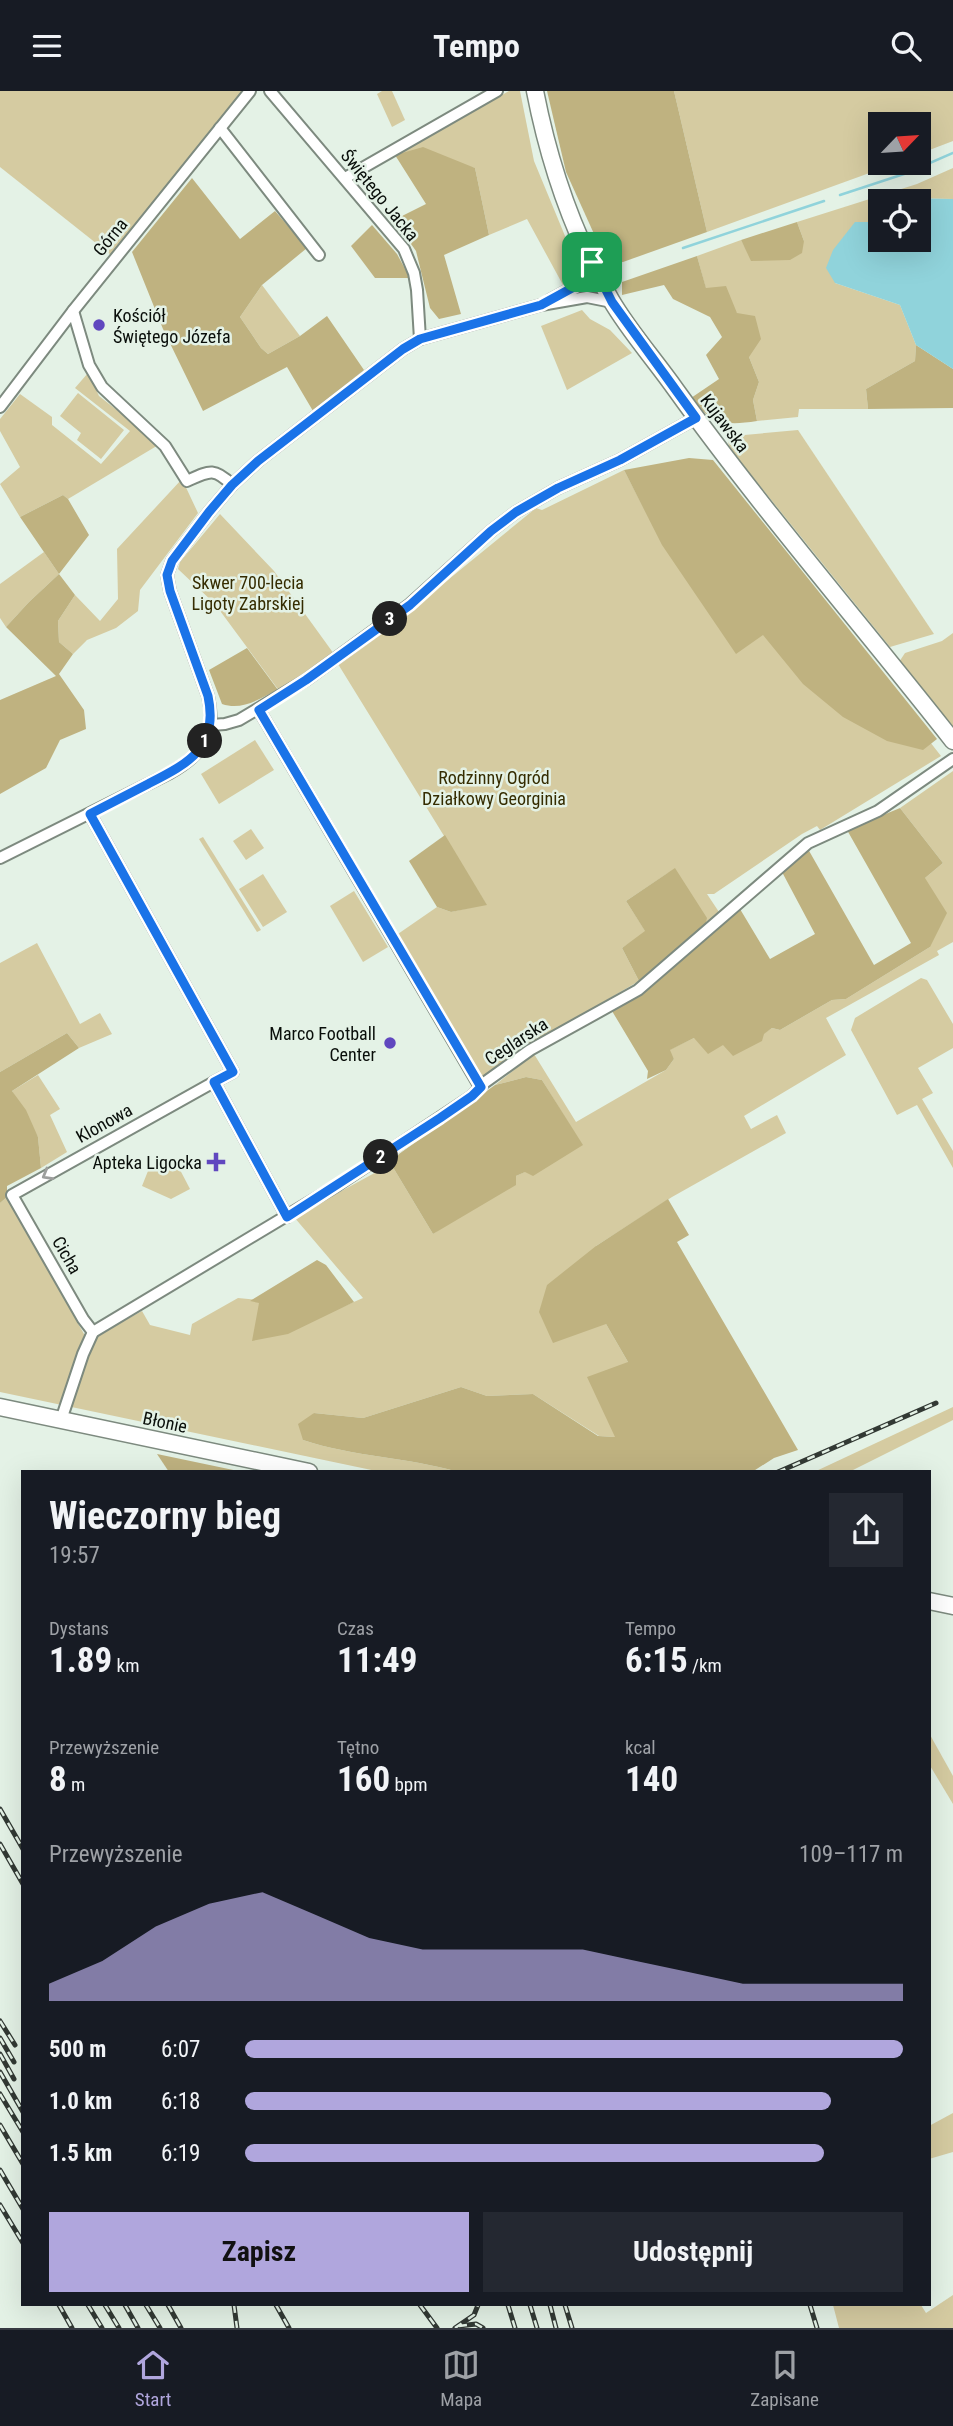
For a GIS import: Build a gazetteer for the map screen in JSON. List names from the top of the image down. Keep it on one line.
{"streets":{"street":["Świętego Jacka","Górna","Kujawska","Ceglarska","Klonowa","Cicha","Błonie"]},"crossings":[["Ceglarska","Cicha"],["Klonowa","Cicha"]],"one_way":["Klonowa"],"parks":["Skwer 700-lecia Ligoty Zabrskiej","Rodzinny Ogród Działkowy Georginia"],"places":{"other":["Kościół Świętego Józefa","Marco Football Center"],"health":["Apteka Ligocka"]},"north":"top right","page":{"header":"Tempo","pins":["3","1","2"],"heading":["Wieczorny bieg","19:57"],"stats":[["Dystans","1.89 km"],["Czas","11:49"],["Tempo","6:15 /km"],["Przewyższenie","8 m"],["Tętno","160 bpm"],["kcal","140"]],"chart":["Przewyższenie","109–117 m"],"list":[{"name":"500 m","note":"6:07"},{"name":"1.0 km","note":"6:18"},{"name":"1.5 km","note":"6:19"}],"buttons":["Zapisz","Udostępnij"],"tabs":["Start","Mapa","Zapisane"]}}
